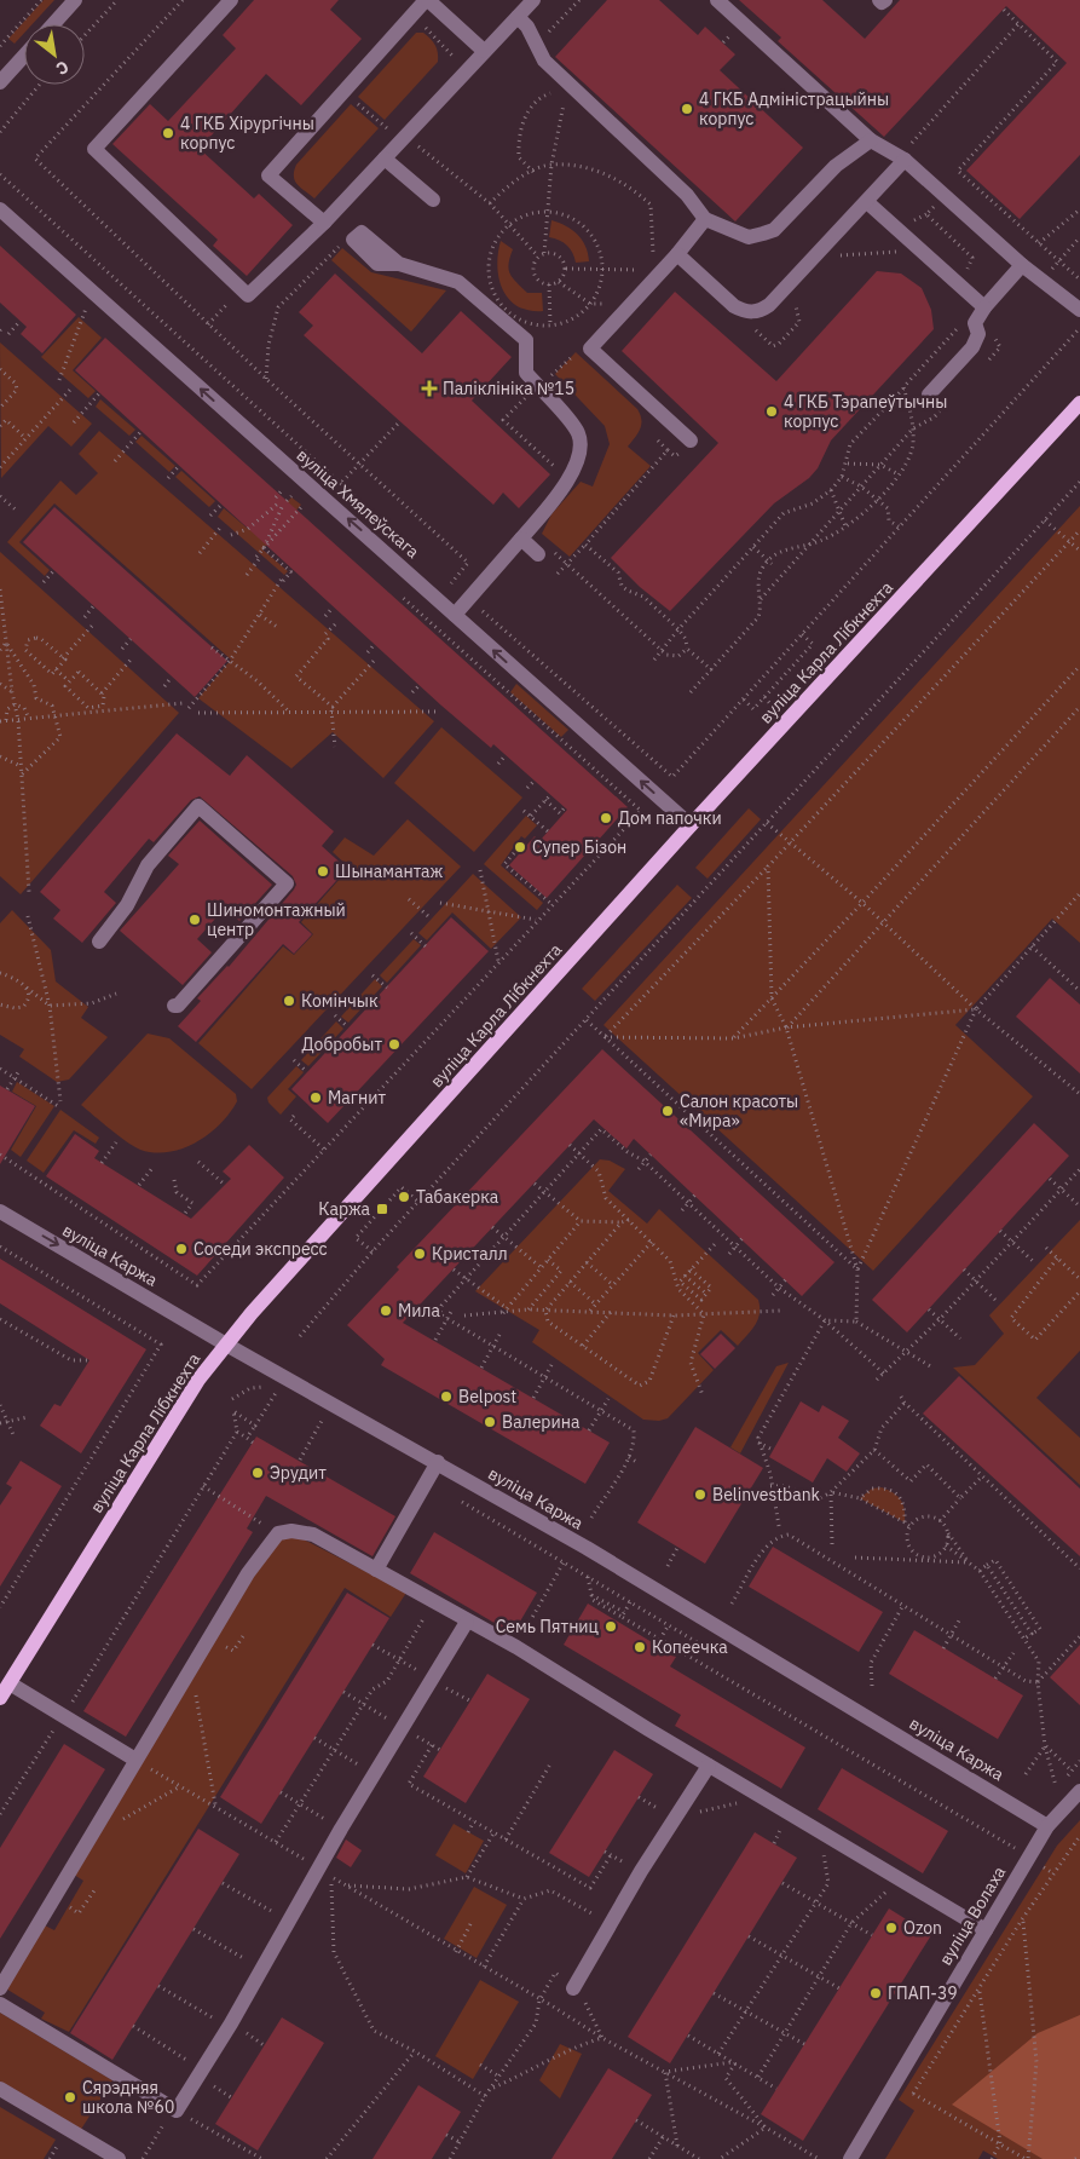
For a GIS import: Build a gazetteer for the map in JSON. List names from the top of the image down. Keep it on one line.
{"streets":{"main road":["вуліца Карла Лібкнехта"],"street":["вуліца Хмялеўскага","вуліца Каржа","вуліца Волаха"]},"crossings":[["вуліца Хмялеўскага","вуліца Карла Лібкнехта"],["вуліца Карла Лібкнехта","вуліца Каржа"],["вуліца Каржа","вуліца Волаха"]],"one_way":["вуліца Хмялеўскага"],"places":{"other":["4 ГКБ Адміністрацыйны корпус","4 ГКБ Хірургічны корпус","4 ГКБ Тэрапеўтычны корпус","Дом папочки","Супер Бізон","Шынамантаж","Шиномонтажный центр","Комінчык","Добробыт","Магнит","Салон красоты «Мира»","Табакерка","Соседи экспресс","Кристалл","Мила","Belpost","Валерина","Эрудит","Belinvestbank","Семь Пятниц","Копеечка","Ozon","ГПАП-39","Сярэдняя школа №60"],"health":["Паліклініка №15"],"transit":["Каржа"]},"north":"bottom right"}
